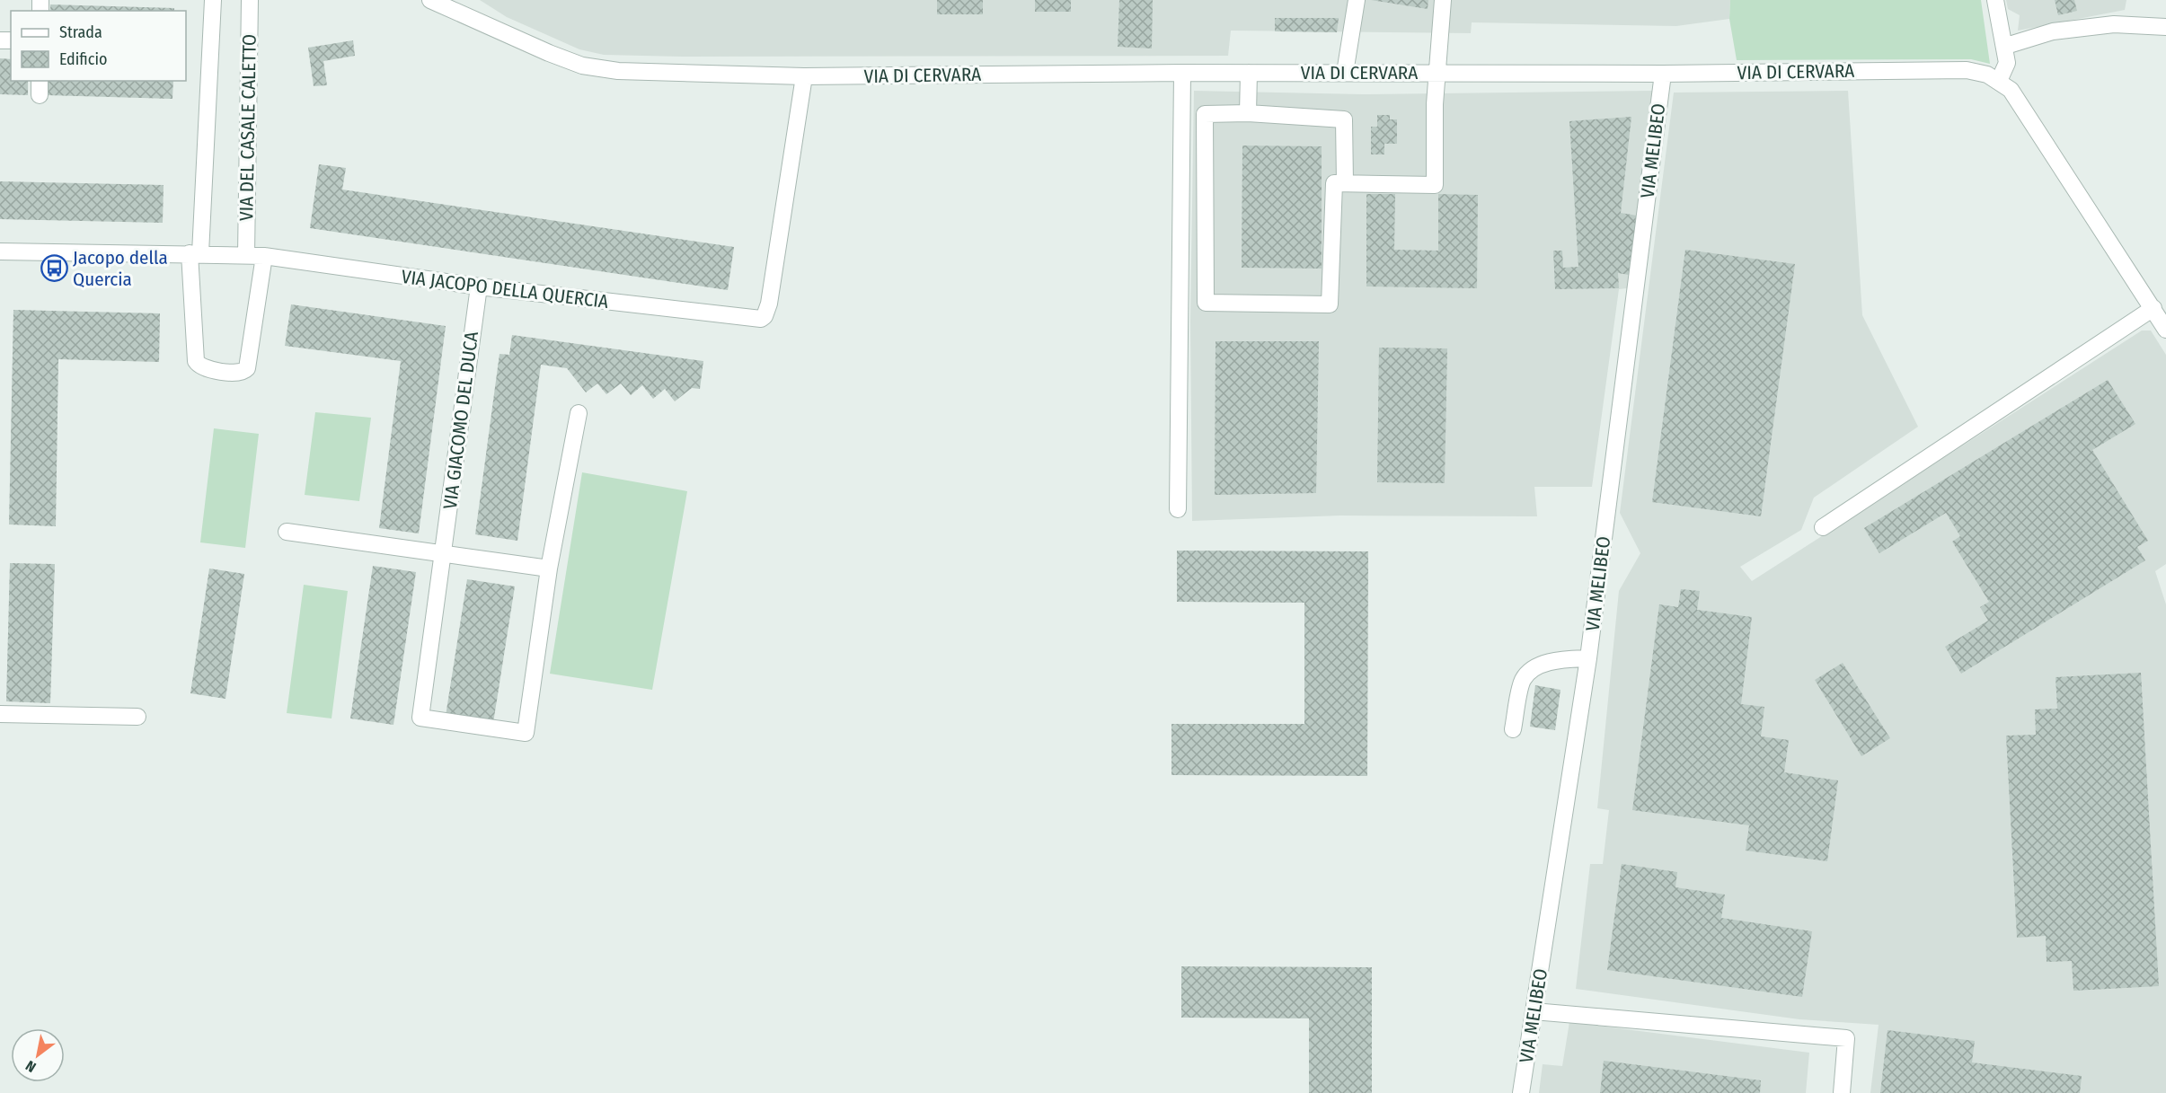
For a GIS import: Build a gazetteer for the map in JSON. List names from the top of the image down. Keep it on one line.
{"streets":{"street":["VIA DI CERVARA","VIA DEL CASALE CALETTO","VIA MELIBEO","VIA JACOPO DELLA QUERCIA","VIA GIACOMO DEL DUCA"]},"crossings":[["VIA DI CERVARA","VIA MELIBEO"],["VIA DI CERVARA","VIA JACOPO DELLA QUERCIA"],["VIA DEL CASALE CALETTO","VIA JACOPO DELLA QUERCIA"],["VIA JACOPO DELLA QUERCIA","VIA GIACOMO DEL DUCA"]],"places":{"bus stop":["Jacopo della Quercia"]},"legend":["Strada","Edificio"],"north":"bottom left"}
